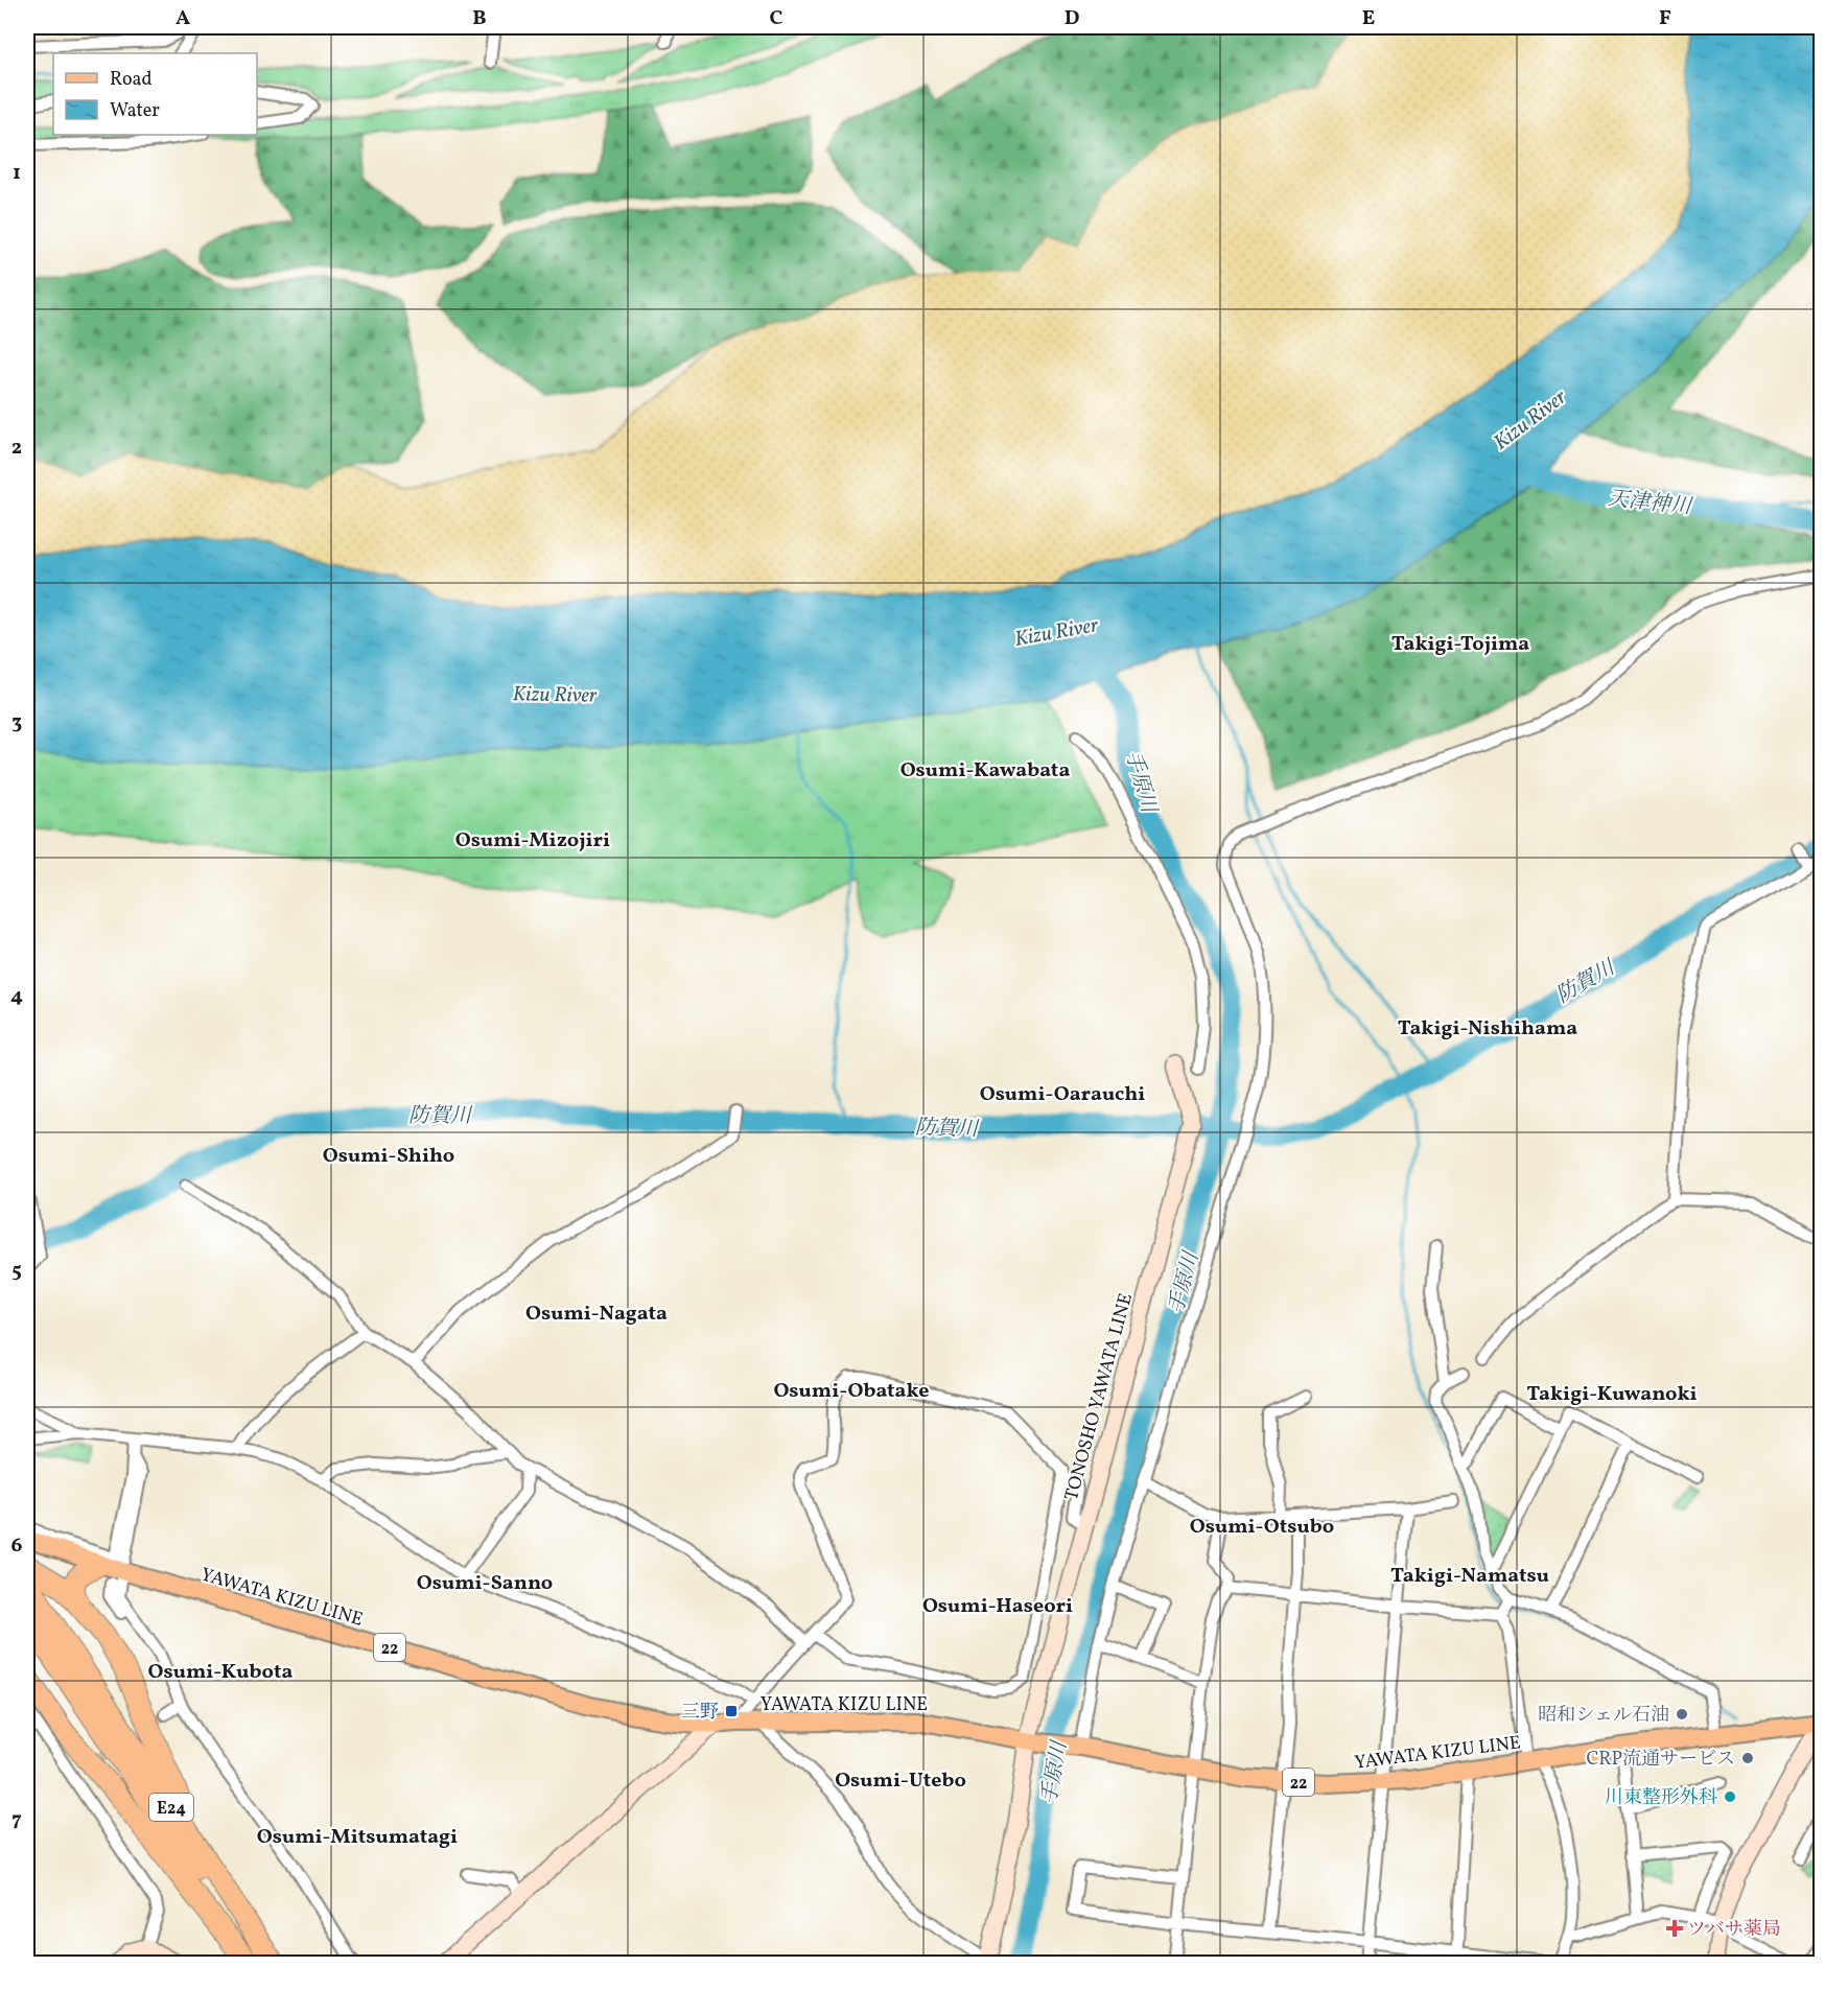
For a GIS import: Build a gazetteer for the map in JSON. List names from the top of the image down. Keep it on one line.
{"streets":{"highway":["E24"],"main road":["YAWATA KIZU LINE","22"],"street":["TONOSHO YAWATA LINE"]},"crossings":[["TONOSHO YAWATA LINE","YAWATA KIZU LINE"]],"districts":["Takigi-Tojima","Osumi-Kawabata","Osumi-Mizojiri","Takigi-Nishihama","Osumi-Oarauchi","Osumi-Shiho","Osumi-Nagata","Osumi-Obatake","Takigi-Kuwanoki","Osumi-Otsubo","Takigi-Namatsu","Osumi-Sanno","Osumi-Haseori","Osumi-Kubota","Osumi-Utebo","Osumi-Mitsumatagi"],"water":["Kizu River","天津神川","手原川","防賀川"],"places":{"transit":["三野"],"other":["昭和シェル石油","CRP流通サービス","川東整形外科"],"health":["ツバサ薬局"]},"legend":["Road","Water"],"grid":{"columns":["A","B","C","D","E","F"],"rows":["1","2","3","4","5","6","7"]}}
